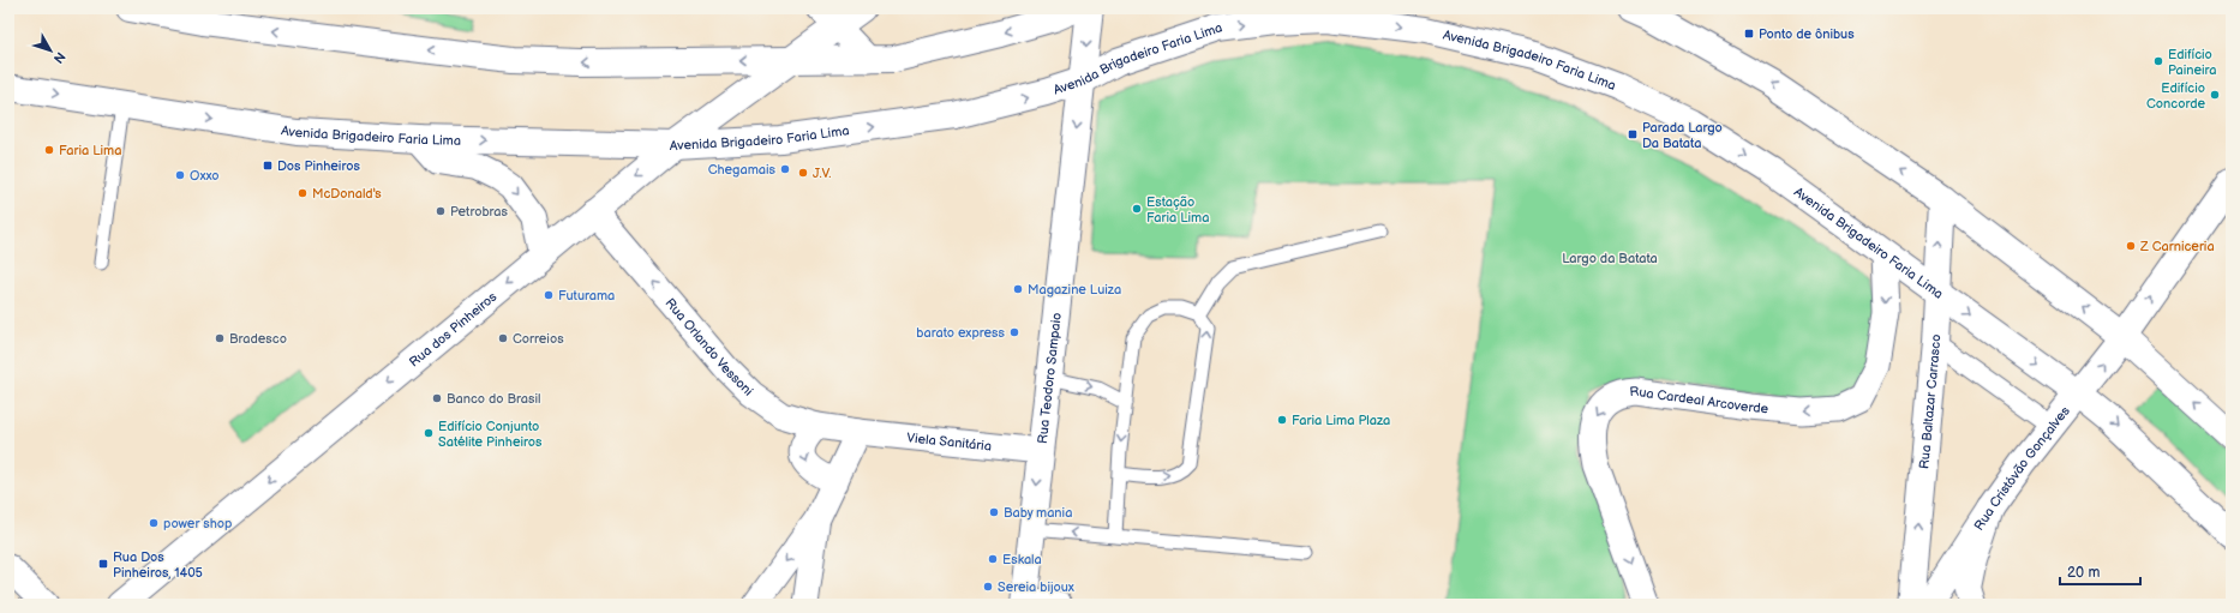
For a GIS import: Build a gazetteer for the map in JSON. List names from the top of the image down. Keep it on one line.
{"streets":{"main road":["Avenida Brigadeiro Faria Lima","Rua dos Pinheiros","Rua Teodoro Sampaio","Rua Baltazar Carrasco","Rua Cristóvão Gonçalves"],"street":["Rua Orlando Vessoni","Rua Cardeal Arcoverde","Viela Sanitária"]},"crossings":[["Avenida Brigadeiro Faria Lima","Rua dos Pinheiros"],["Avenida Brigadeiro Faria Lima","Rua Teodoro Sampaio"],["Avenida Brigadeiro Faria Lima","Rua Cardeal Arcoverde"],["Avenida Brigadeiro Faria Lima","Rua Baltazar Carrasco"],["Avenida Brigadeiro Faria Lima","Rua Cristóvão Gonçalves"],["Rua dos Pinheiros","Rua Orlando Vessoni"],["Rua Orlando Vessoni","Viela Sanitária"],["Rua Teodoro Sampaio","Viela Sanitária"]],"one_way":["Rua dos Pinheiros","Rua Orlando Vessoni","Rua Teodoro Sampaio","Rua Baltazar Carrasco","Rua Cristóvão Gonçalves"],"parks":["Largo da Batata"],"places":{"transit":["Ponto de ônibus","Parada Largo Da Batata","Dos Pinheiros","Rua Dos Pinheiros, 1405"],"other":["Edifício Paineira","Edifício Concorde","Faria Lima","Chegamais","J.V.","Oxxo","McDonald's","Estação Faria Lima","Petrobras","Z Carniceria","Magazine Luiza","Futurama","barato express","Bradesco","Correios","Banco do Brasil","Faria Lima Plaza","Edifício Conjunto Satélite Pinheiros","Baby mania","power shop","Eskala","Sereia bijoux"]},"scale_bar":"20 m","north":"bottom right"}
